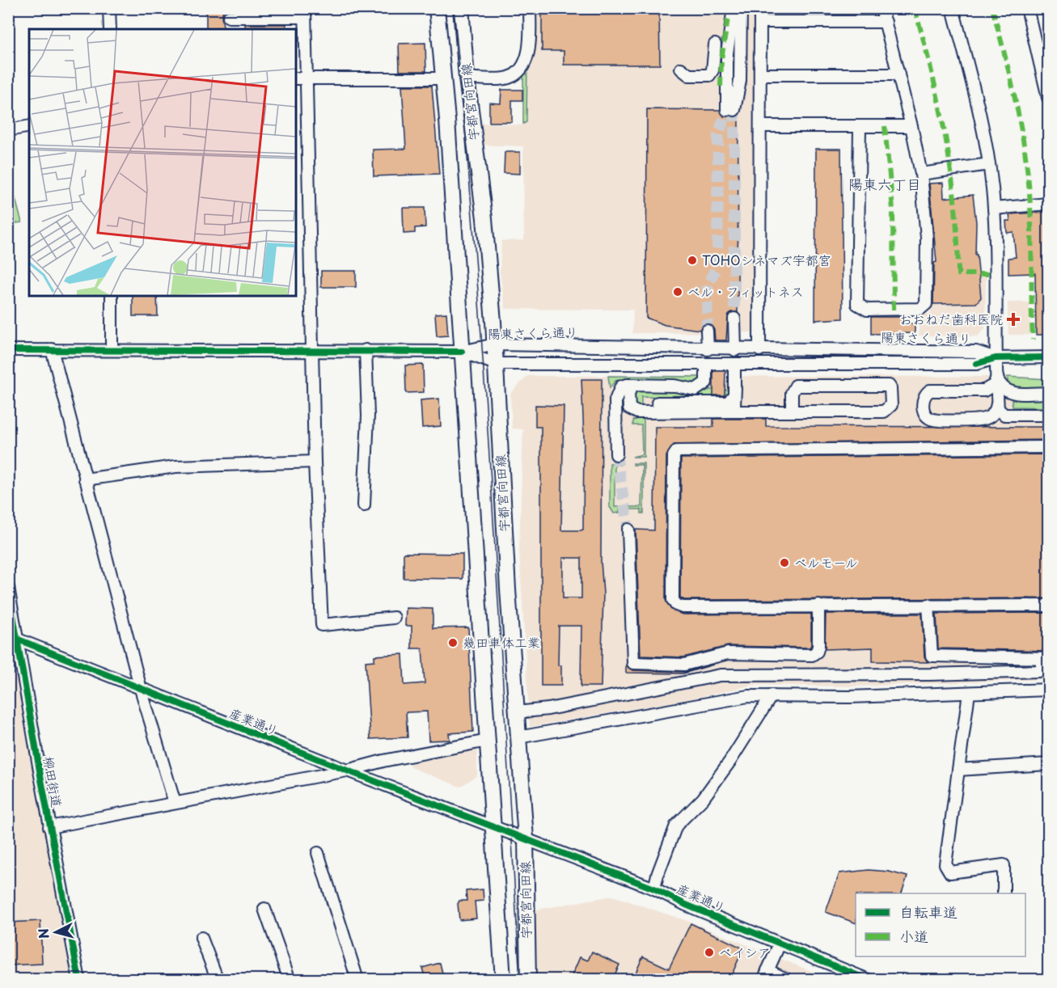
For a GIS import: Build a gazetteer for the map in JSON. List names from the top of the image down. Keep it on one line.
{"streets":{"main road":["宇都宮向田線"],"street":["陽東さくら通り","産業通り","柳田街道"]},"crossings":[["宇都宮向田線","陽東さくら通り"],["宇都宮向田線","産業通り"],["産業通り","柳田街道"]],"districts":["陽東六丁目"],"places":{"other":["TOHOシネマズ宇都宮","ベル・フィットネス","ベルモール","幾田車体工業","ベイシア"],"health":["おおねだ歯科医院"]},"legend":["自転車道","小道"],"north":"left"}
